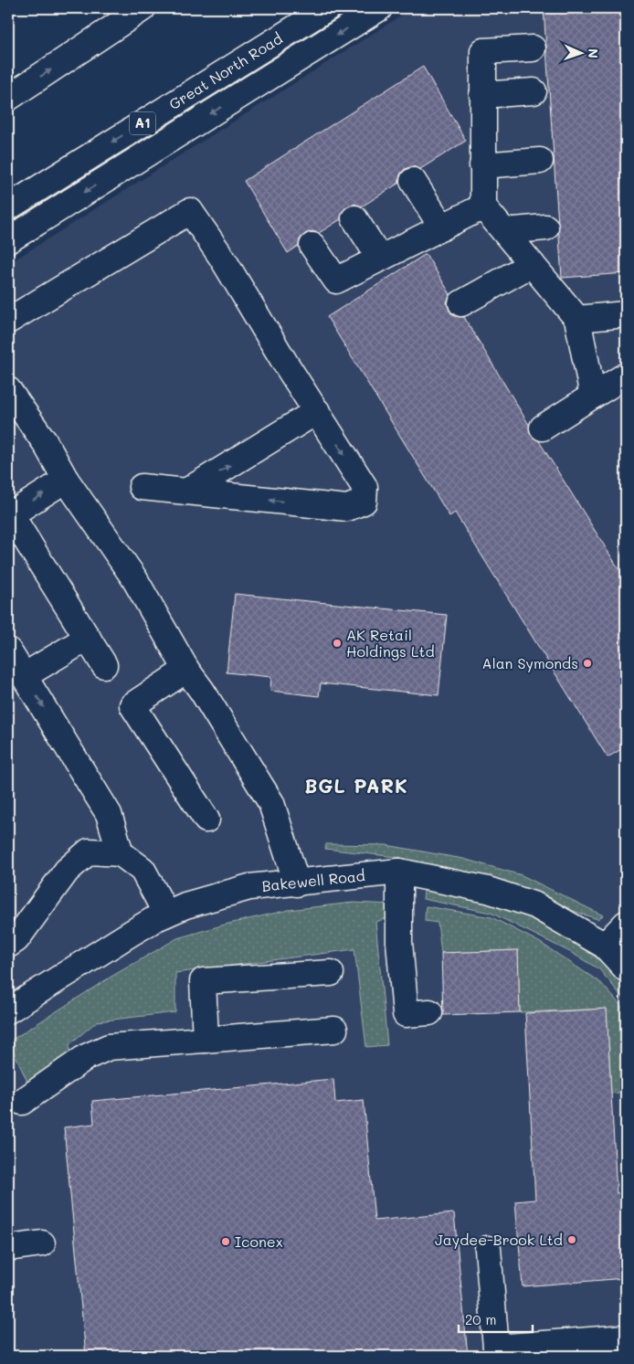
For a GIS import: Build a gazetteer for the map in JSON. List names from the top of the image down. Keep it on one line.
{"streets":{"main road":["Great North Road","A1","Bakewell Road"]},"districts":["BGL PARK"],"places":["AK Retail Holdings Ltd","Alan Symonds","Jaydee-Brook Ltd","Iconex"],"scale_bar":"20 m","north":"right"}
